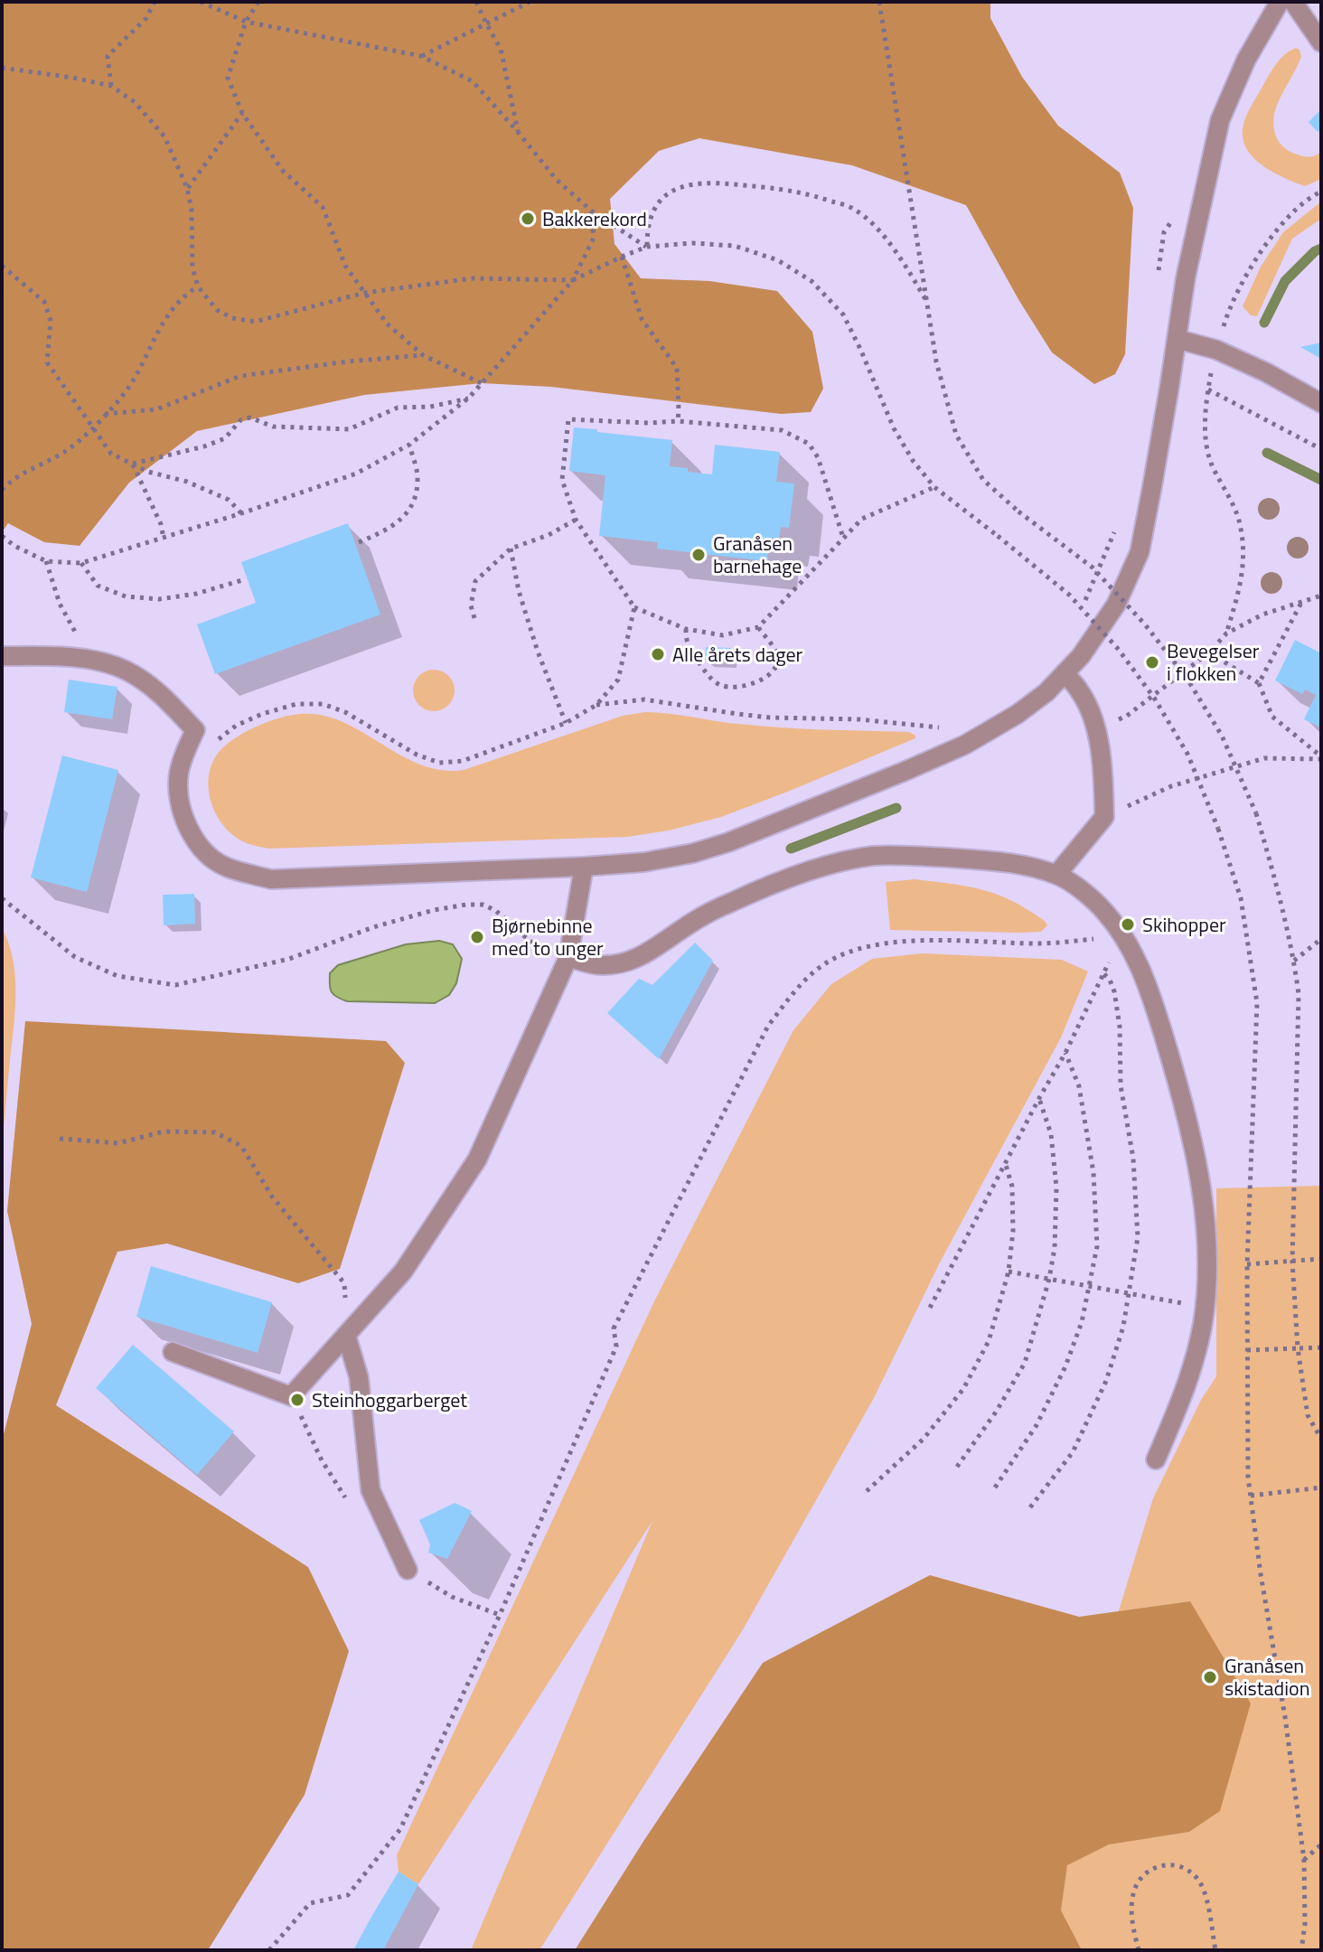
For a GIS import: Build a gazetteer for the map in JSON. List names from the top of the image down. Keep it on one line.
{"places":["Bakkerekord","Granåsen barnehage","Alle årets dager","Bevegelser i flokken","Skihopper","Bjørnebinne med to unger","Steinhoggarberget","Granåsen skistadion"]}
